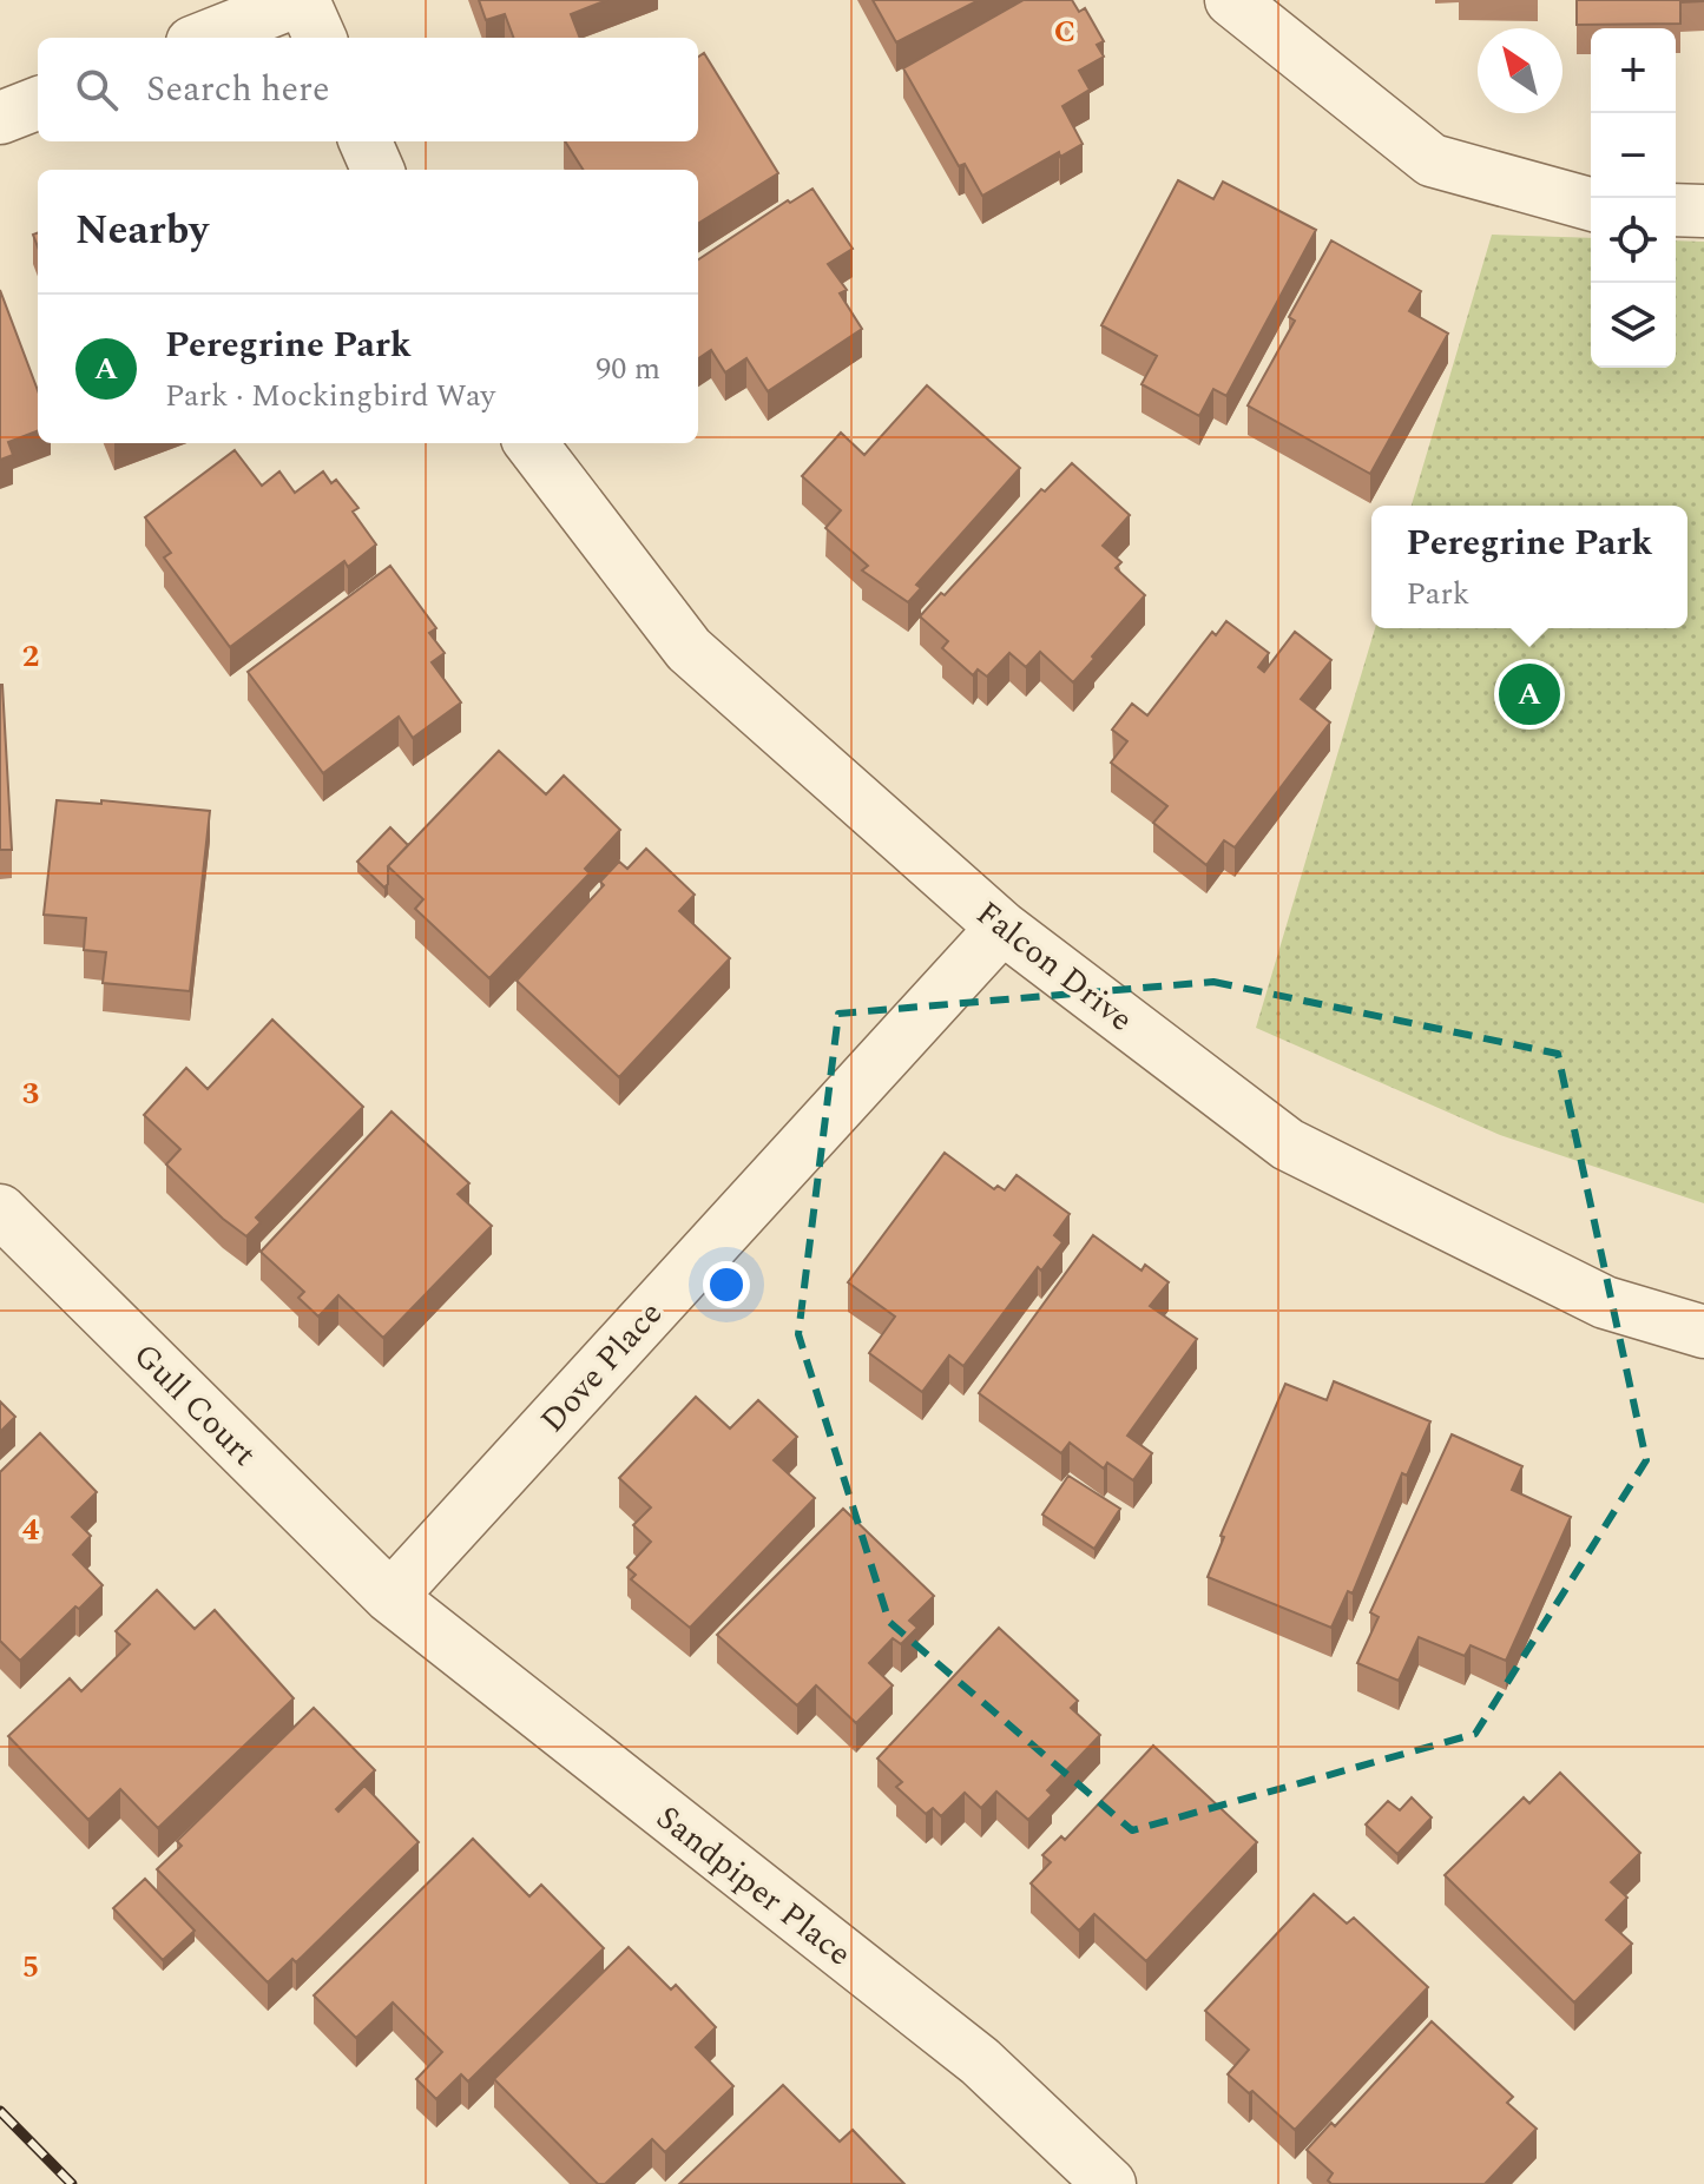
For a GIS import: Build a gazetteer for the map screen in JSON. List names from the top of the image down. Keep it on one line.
{"streets":{"street":["Falcon Drive","Dove Place","Gull Court","Sandpiper Place"]},"crossings":[["Falcon Drive","Dove Place"],["Dove Place","Gull Court"],["Dove Place","Sandpiper Place"],["Gull Court","Sandpiper Place"]],"north":"top left","page":{"map_buttons":["+","−"],"search":"Search here","heading":"Nearby","list":[{"mark":"A","name":"Peregrine Park","note":"Park · Mockingbird Way","value":"90 m"}],"popup":["Peregrine Park","Park"],"pins":"A"},"grid":{"columns":["C"],"rows":["2","3","4","5"]}}
